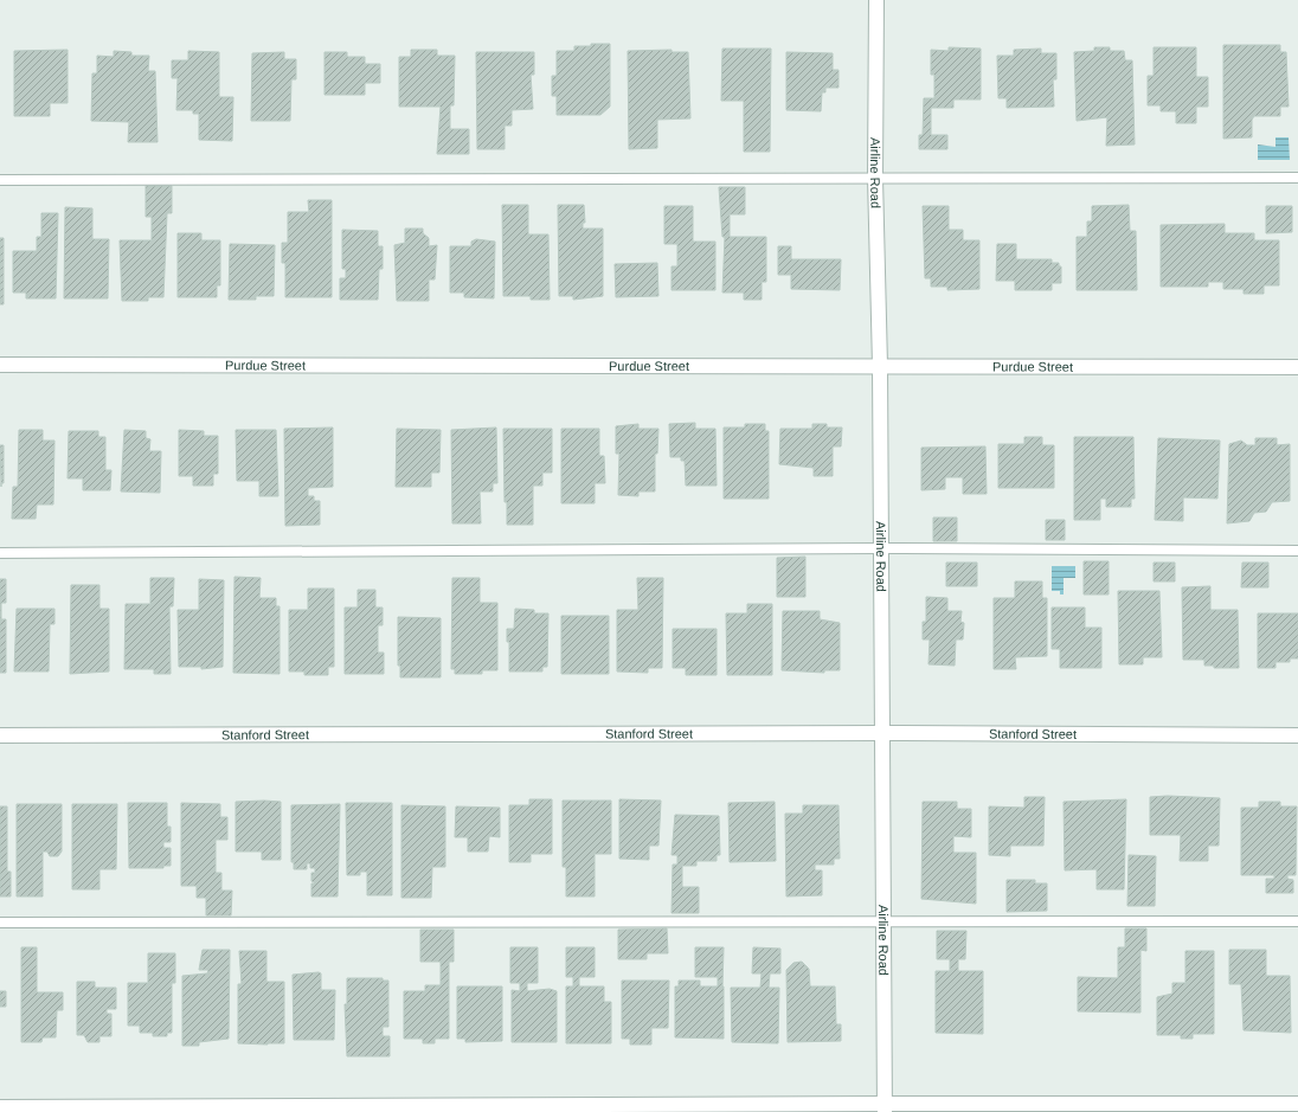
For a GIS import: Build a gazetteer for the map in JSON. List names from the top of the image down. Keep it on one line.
{"streets":{"street":["Airline Road","Purdue Street","Stanford Street"]},"crossings":[["Airline Road","Purdue Street"],["Airline Road","Stanford Street"]]}
